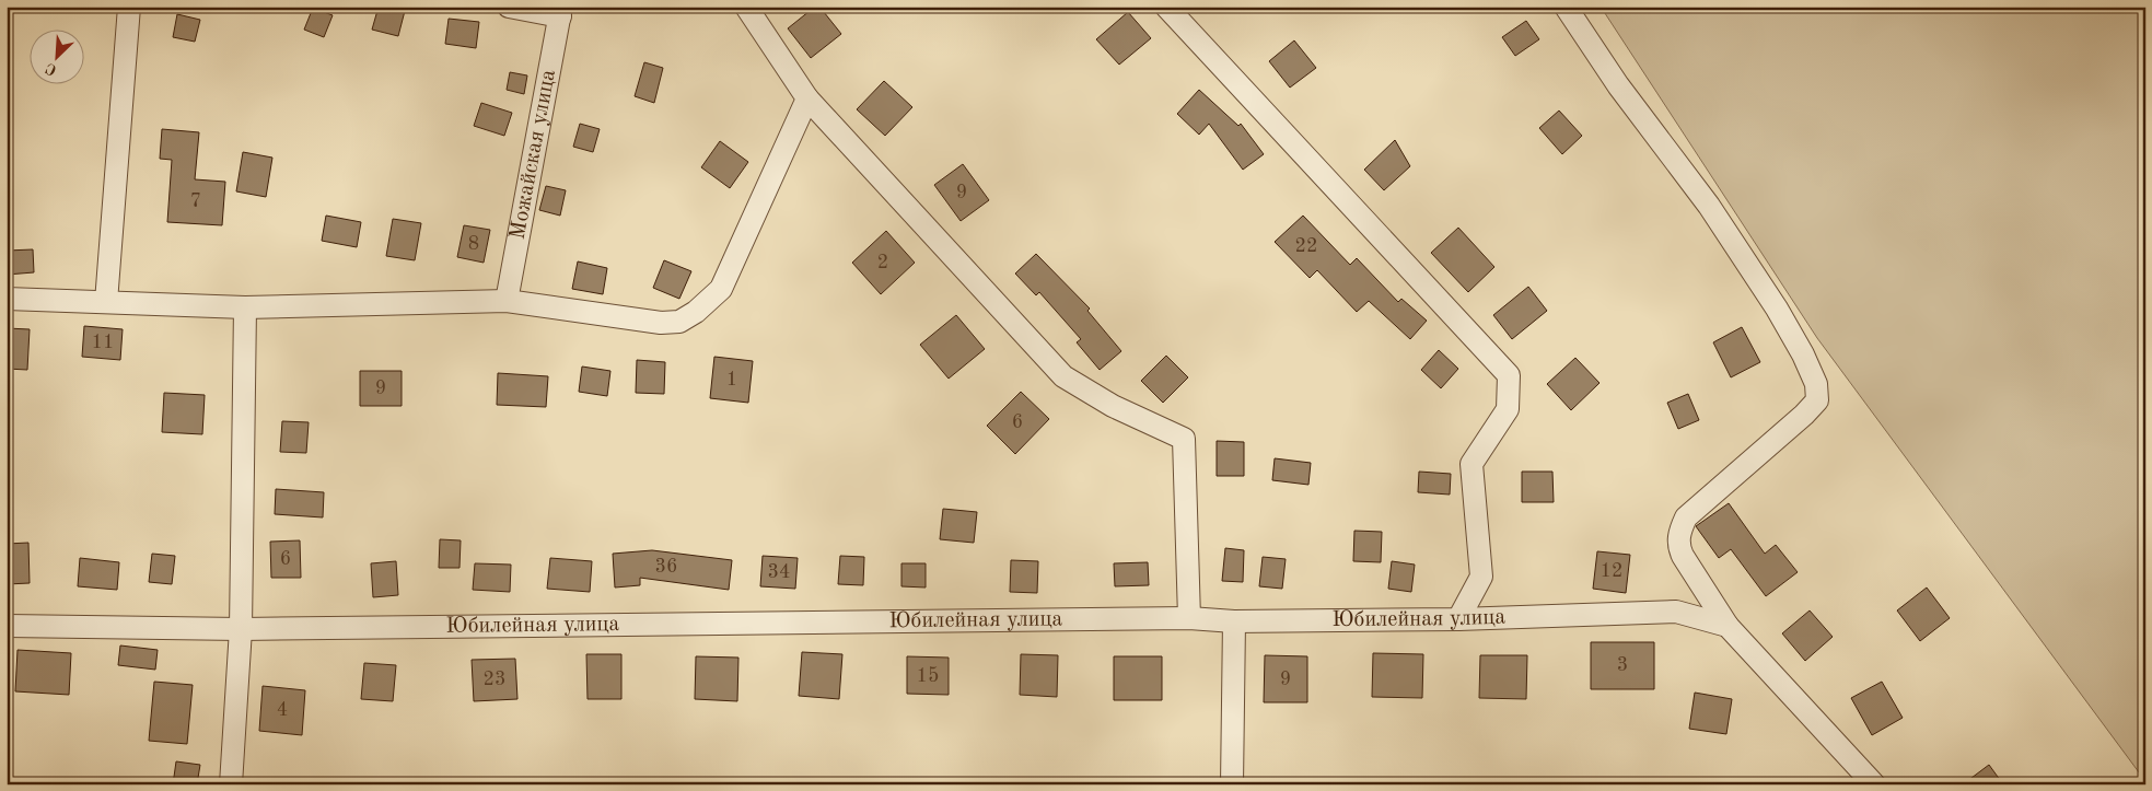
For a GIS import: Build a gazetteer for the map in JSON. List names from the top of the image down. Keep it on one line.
{"streets":{"street":["Можайская улица","Юбилейная улица"]},"house_numbers":["9","7","8","22","2","11","1","9","6","6","36","12","34","3","15","23","9","4"],"north":"bottom left"}
